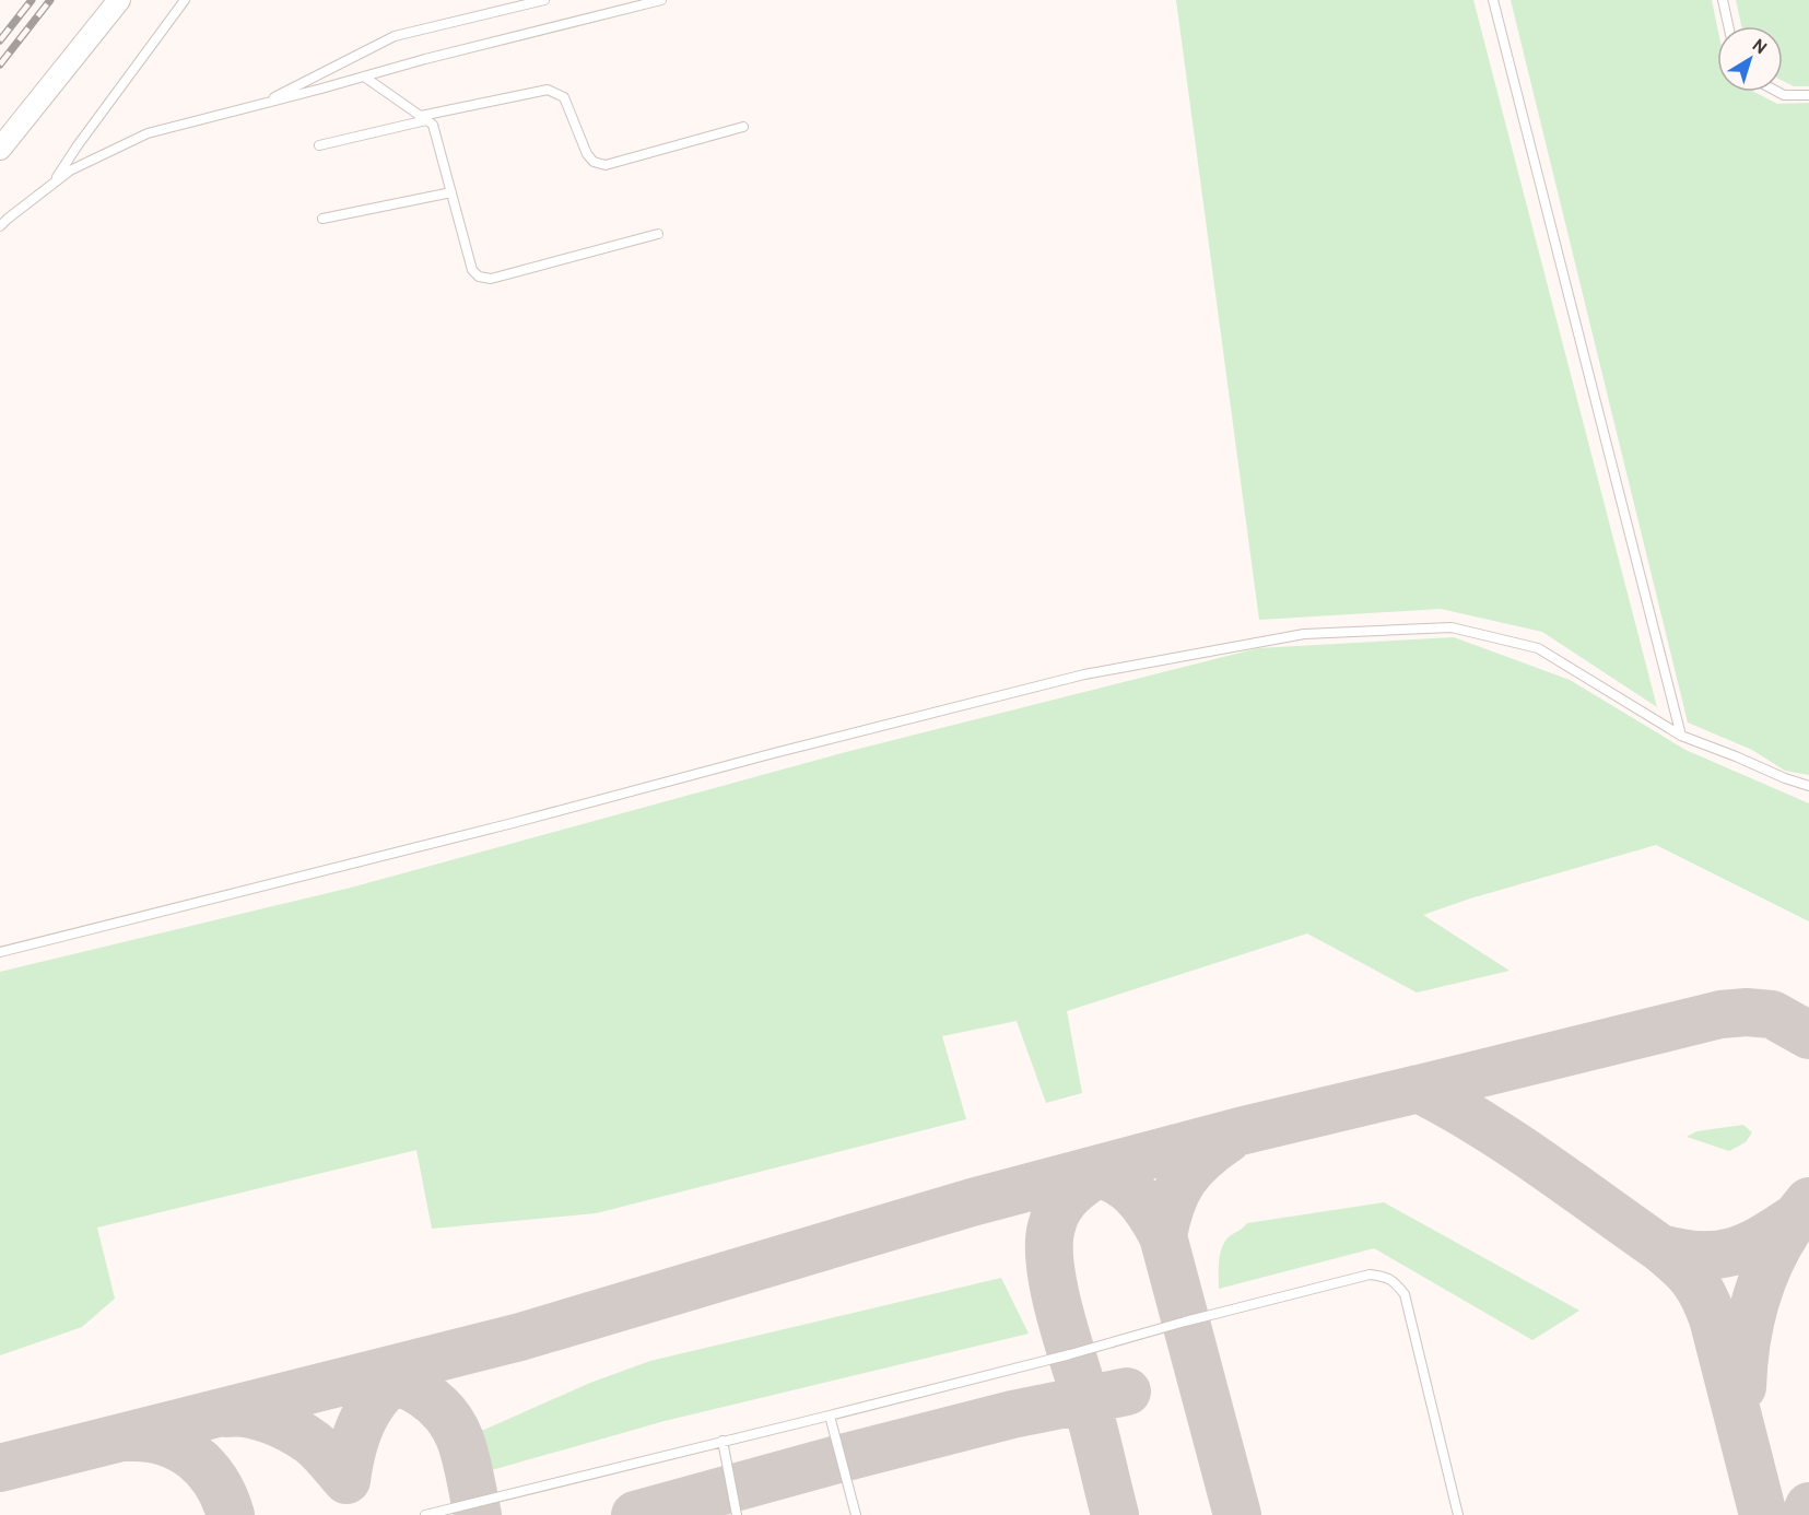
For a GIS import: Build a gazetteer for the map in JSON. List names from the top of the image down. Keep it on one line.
{"north":"top right"}
